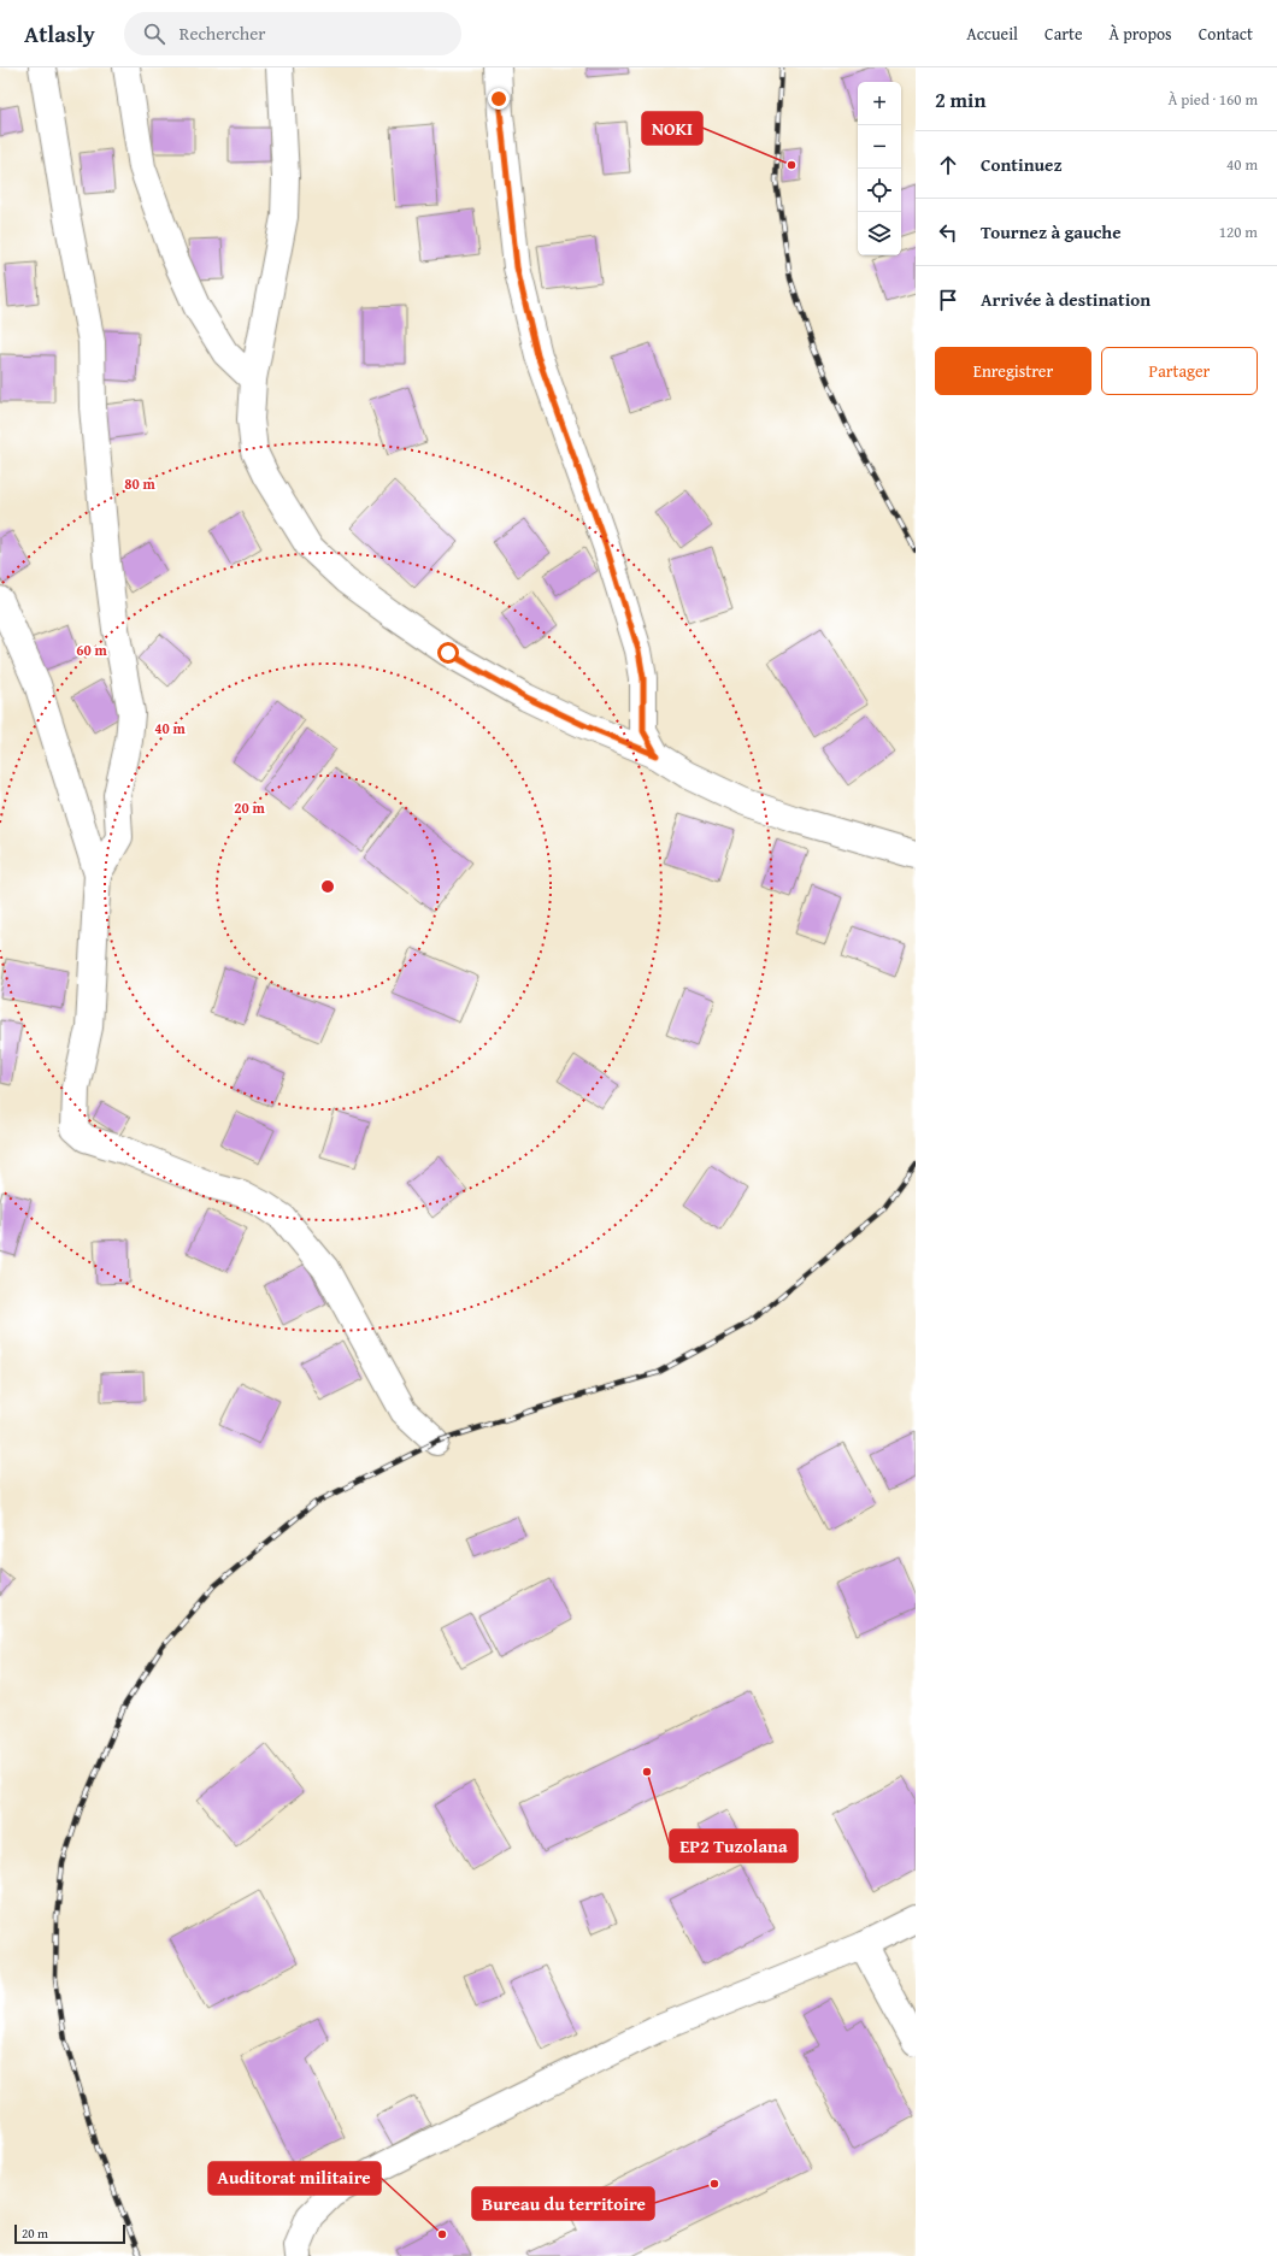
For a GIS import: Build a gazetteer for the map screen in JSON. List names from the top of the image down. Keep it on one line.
{"places":["NOKI","EP2 Tuzolana","Bureau du territoire","Auditorat militaire"],"scale_bar":"20 m","page":{"header":"Atlasly","search":"Rechercher","nav":["Accueil","Carte","À propos","Contact"],"heading":["2 min","À pied · 160 m"],"map_buttons":["+","−"],"list":[["Continuez","40 m"],["Tournez à gauche","120 m"],"Arrivée à destination"],"buttons":["Enregistrer","Partager"],"scale":"20 m"},"rings":["80 m","60 m","40 m","20 m"]}
